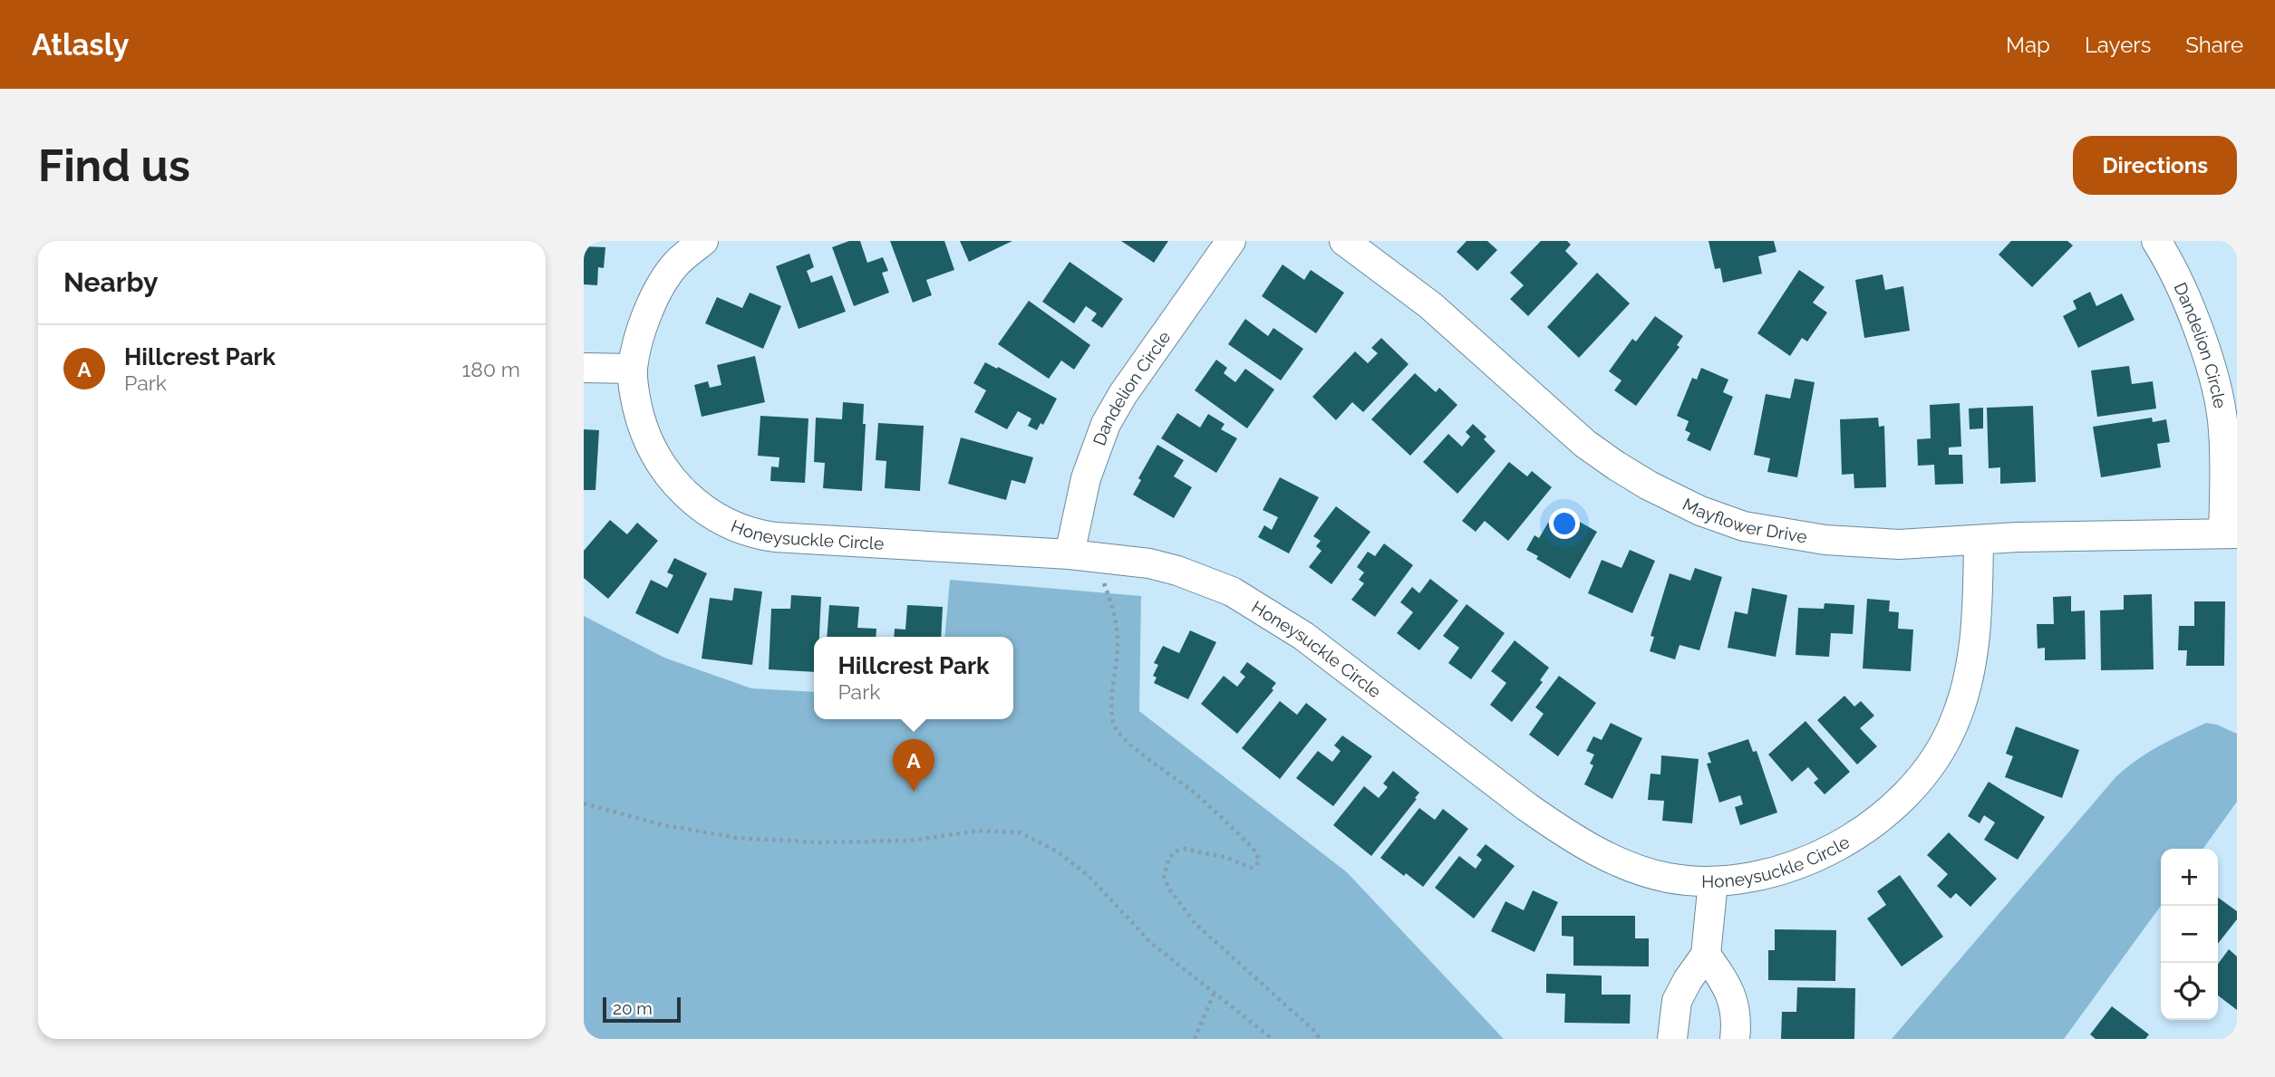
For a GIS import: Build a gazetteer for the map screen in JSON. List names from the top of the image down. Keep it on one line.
{"streets":{"street":["Dandelion Circle","Mayflower Drive","Honeysuckle Circle"]},"crossings":[["Dandelion Circle","Mayflower Drive"],["Dandelion Circle","Honeysuckle Circle"],["Mayflower Drive","Honeysuckle Circle"]],"scale_bar":"20 m","page":{"header":"Atlasly","nav":["Map","Layers","Share"],"buttons":"Directions","title":"Find us","heading":"Nearby","list":[{"mark":"A","name":"Hillcrest Park","note":"Park","value":"180 m"}],"popup":["Hillcrest Park","Park"],"pins":"A","map_buttons":["+","−"],"scale":"20 m"}}
